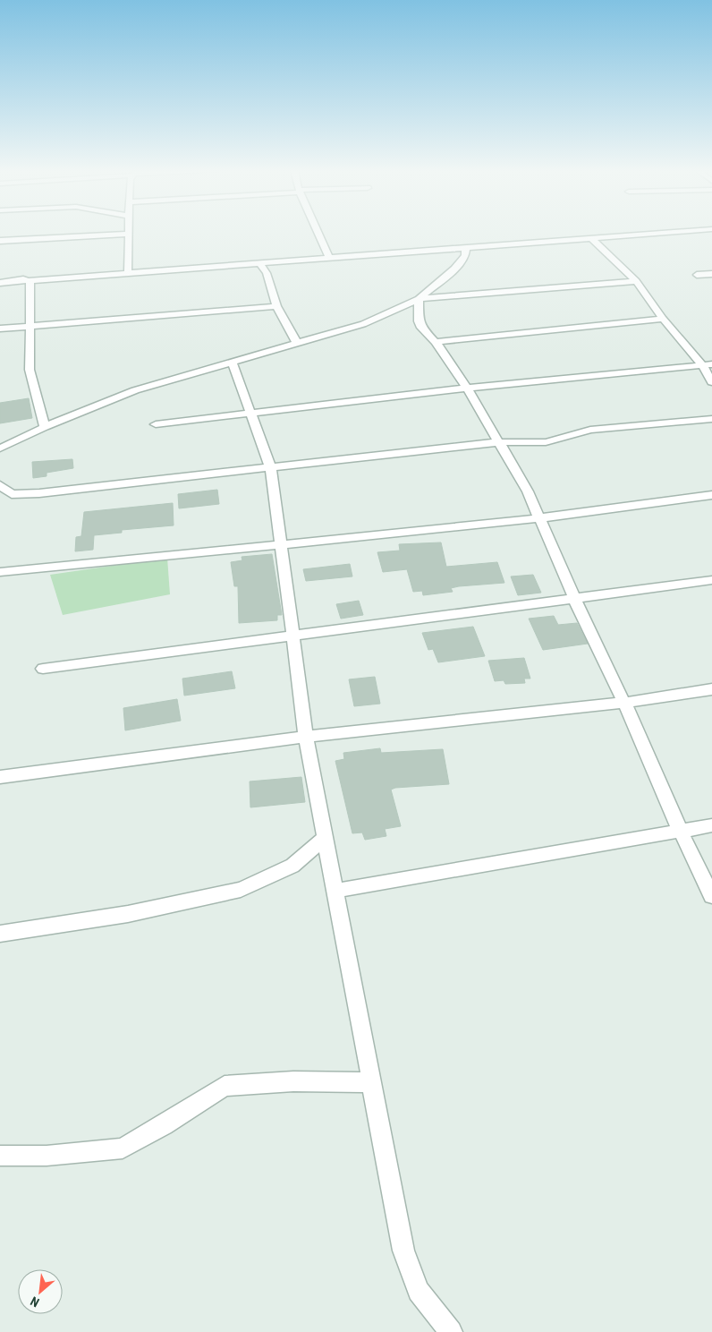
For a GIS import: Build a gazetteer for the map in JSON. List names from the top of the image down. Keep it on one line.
{"north":"bottom left"}
